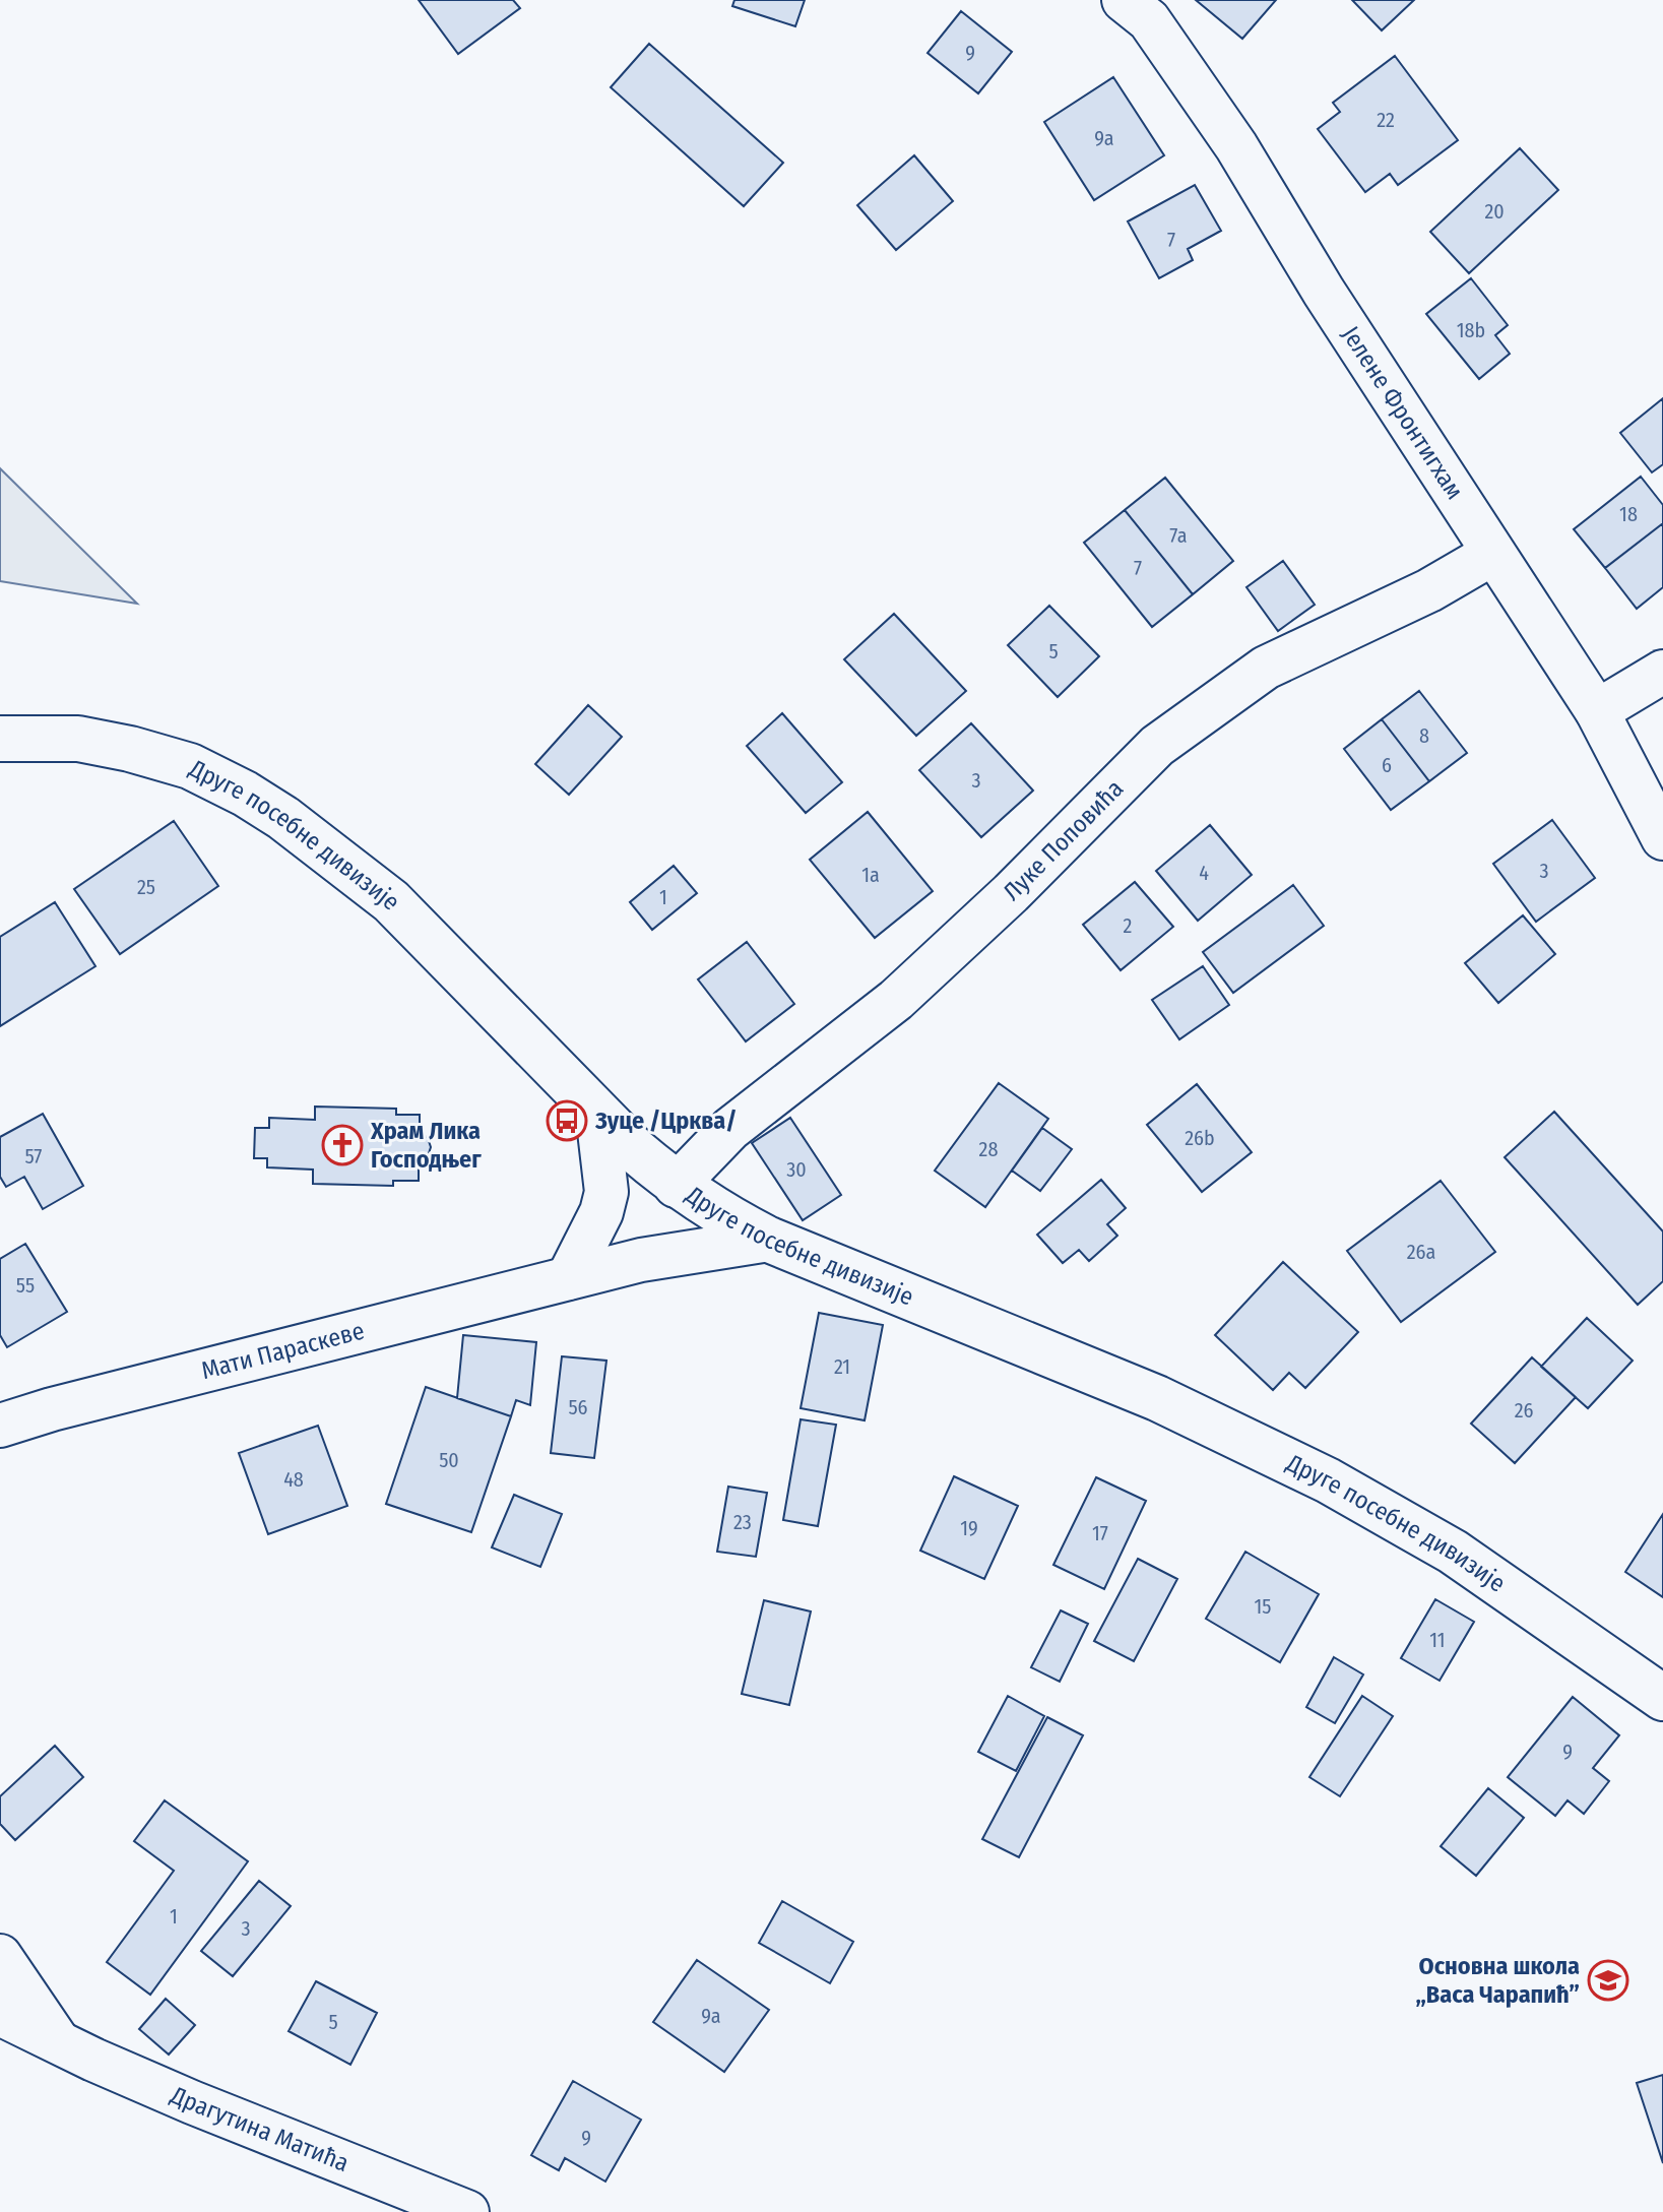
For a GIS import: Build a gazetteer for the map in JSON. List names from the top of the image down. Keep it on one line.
{"streets":{"street":["Јелене Фронтигхам","Друге посебне дивизије","Луке Поповића","Мати Параскеве","Драгутина Матића"]},"crossings":[["Јелене Фронтигхам","Луке Поповића"],["Друге посебне дивизије","Луке Поповића"],["Друге посебне дивизије","Мати Параскеве"]],"places":{"bus stop":["Зуце /Црква/"],"church":["Храм Лика Господњег"],"school or university":["Основна школа „Васа Чарапић”"]},"house_numbers":["9","22","9a","20","7","18b","18","7a","7","5","8","6","3","3","4","1a","25","1","2","26b","28","57","30","26a","55","21","56","26","50","48","23","19","17","15","11","9","1","3","9a","5","9"]}
